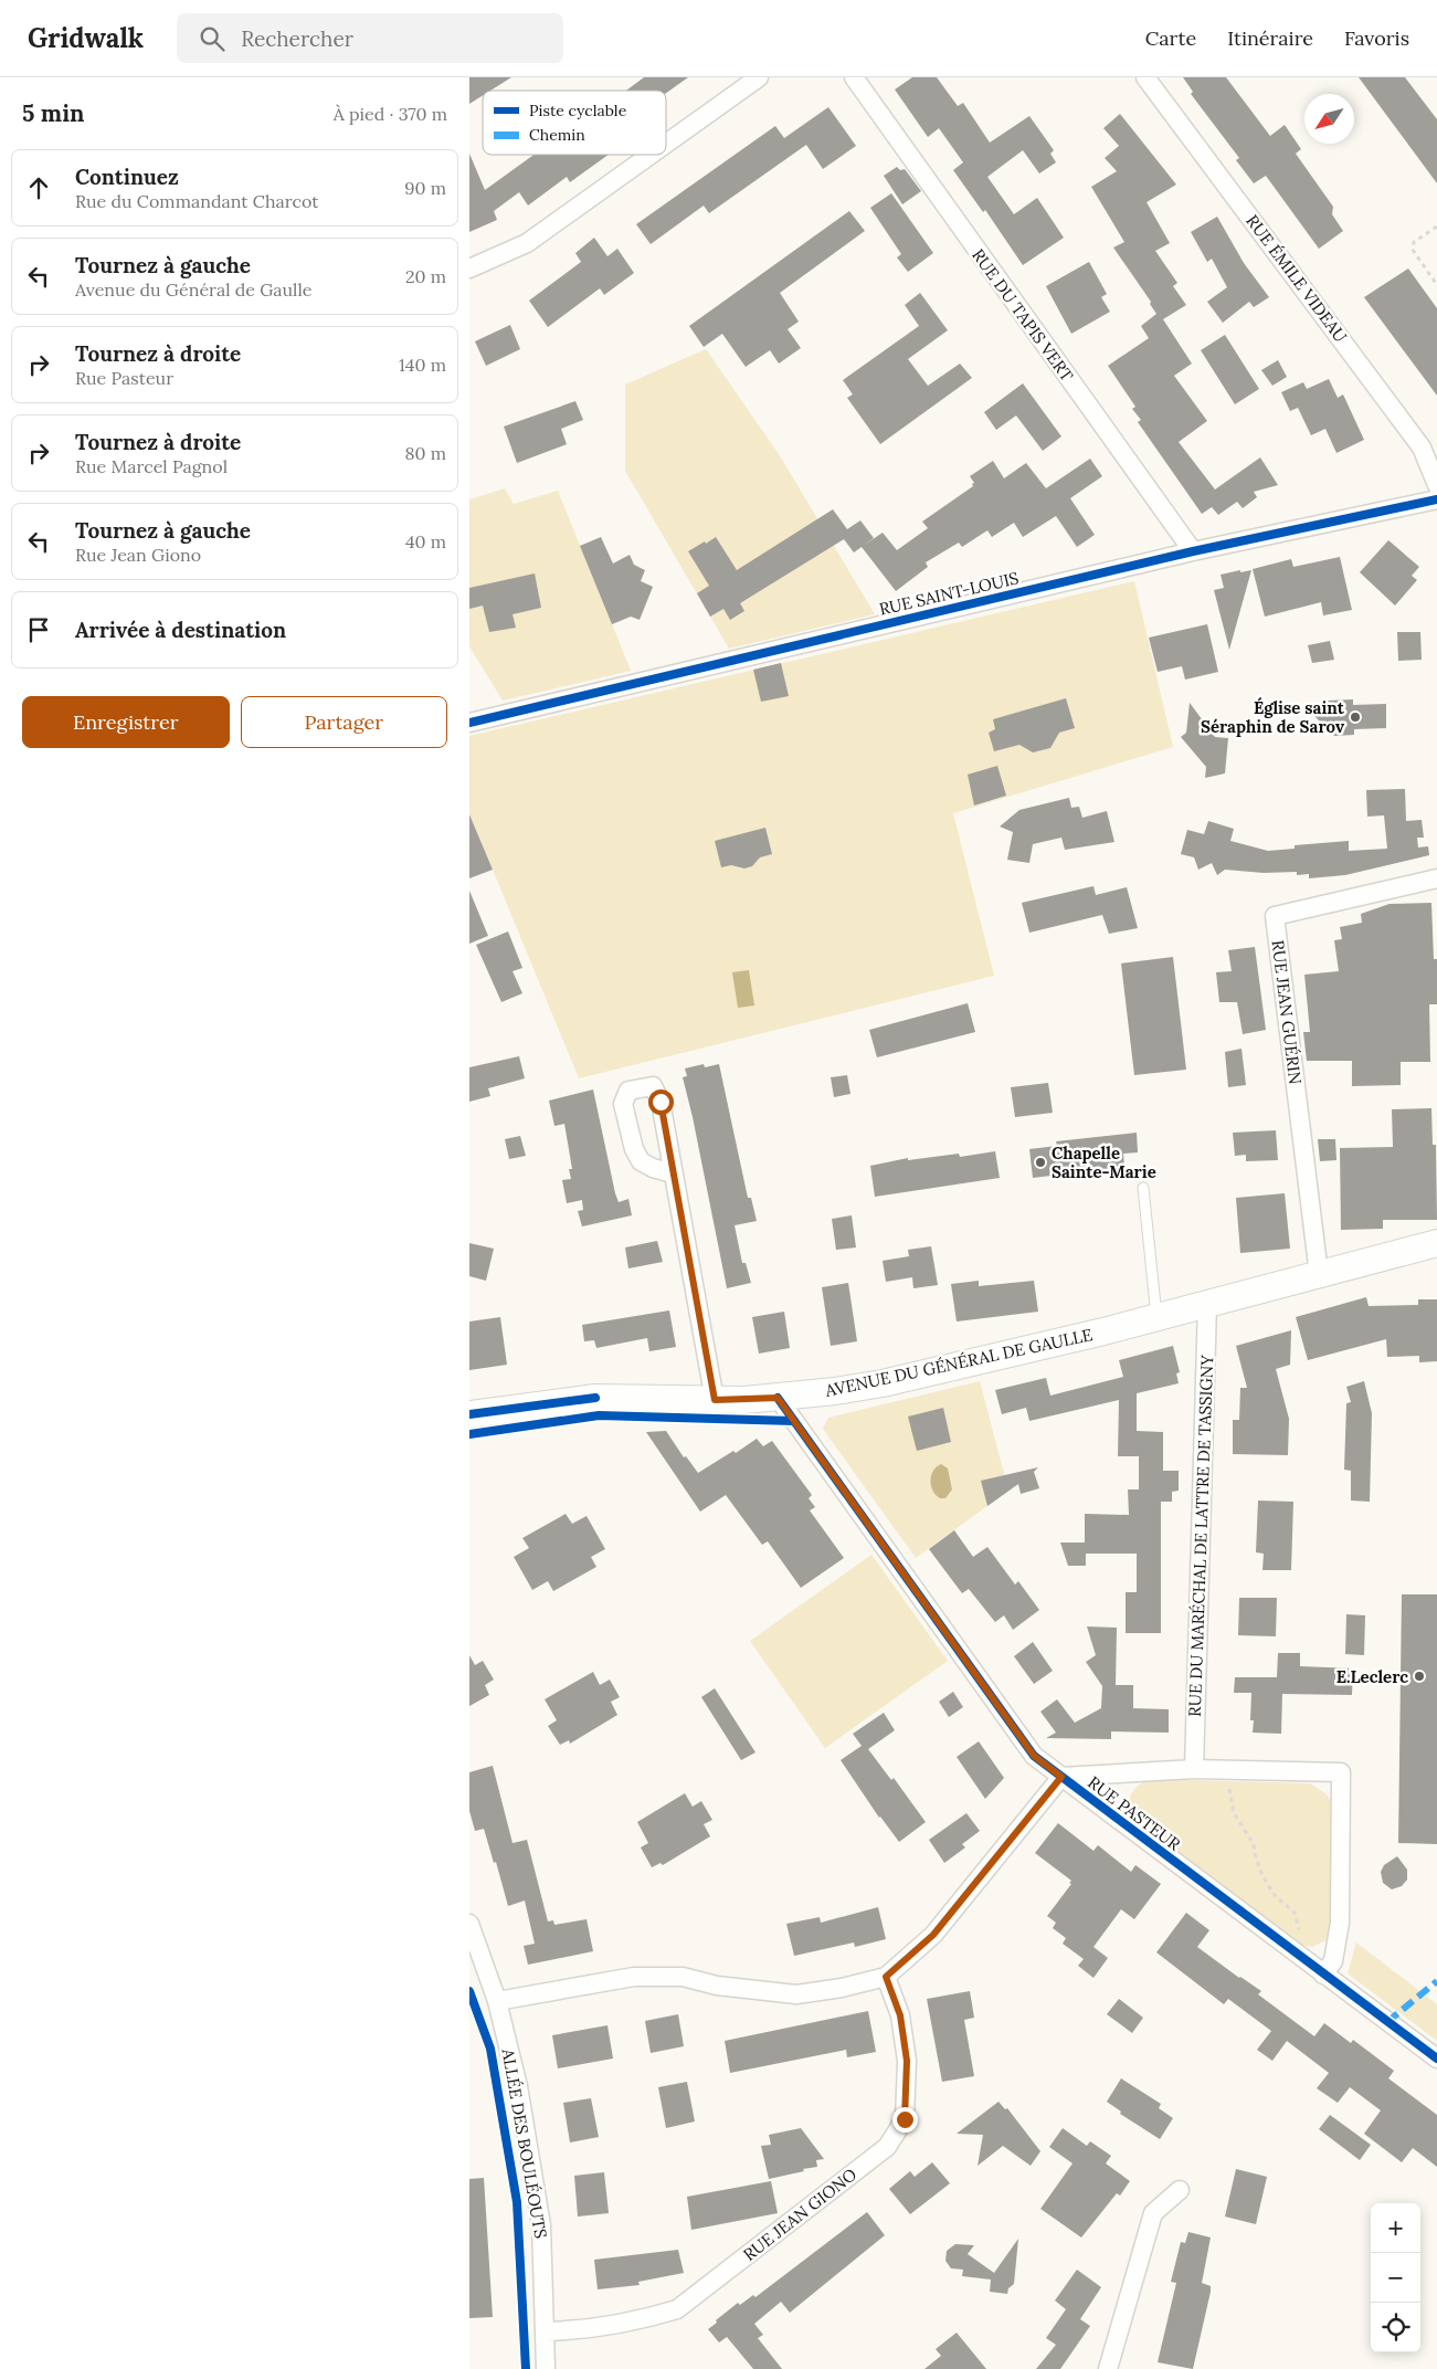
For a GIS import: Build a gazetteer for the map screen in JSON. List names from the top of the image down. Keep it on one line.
{"streets":{"main road":["AVENUE DU GÉNÉRAL DE GAULLE"],"street":["RUE ÉMILE VIDEAU","RUE DU TAPIS VERT","RUE SAINT-LOUIS","RUE JEAN GUÉRIN","RUE DU MARÉCHAL DE LATTRE DE TASSIGNY","RUE PASTEUR","ALLÉE DES BOULÉOUTS","RUE JEAN GIONO"]},"crossings":[["RUE DU TAPIS VERT","RUE SAINT-LOUIS"],["RUE JEAN GUÉRIN","AVENUE DU GÉNÉRAL DE GAULLE"],["AVENUE DU GÉNÉRAL DE GAULLE","RUE DU MARÉCHAL DE LATTRE DE TASSIGNY"],["AVENUE DU GÉNÉRAL DE GAULLE","RUE PASTEUR"],["ALLÉE DES BOULÉOUTS","RUE JEAN GIONO"]],"places":["Église saint Séraphin de Sarov","Chapelle Sainte-Marie","E.Leclerc"],"legend":["Piste cyclable","Chemin"],"north":"bottom left","page":{"header":"Gridwalk","search":"Rechercher","nav":["Carte","Itinéraire","Favoris"],"heading":["5 min","À pied · 370 m"],"list":[["Continuez","Rue du Commandant Charcot","90 m"],["Tournez à gauche","Avenue du Général de Gaulle","20 m"],["Tournez à droite","Rue Pasteur","140 m"],["Tournez à droite","Rue Marcel Pagnol","80 m"],["Tournez à gauche","Rue Jean Giono","40 m"],"Arrivée à destination"],"buttons":["Enregistrer","Partager"],"map_buttons":["+","−"]}}
